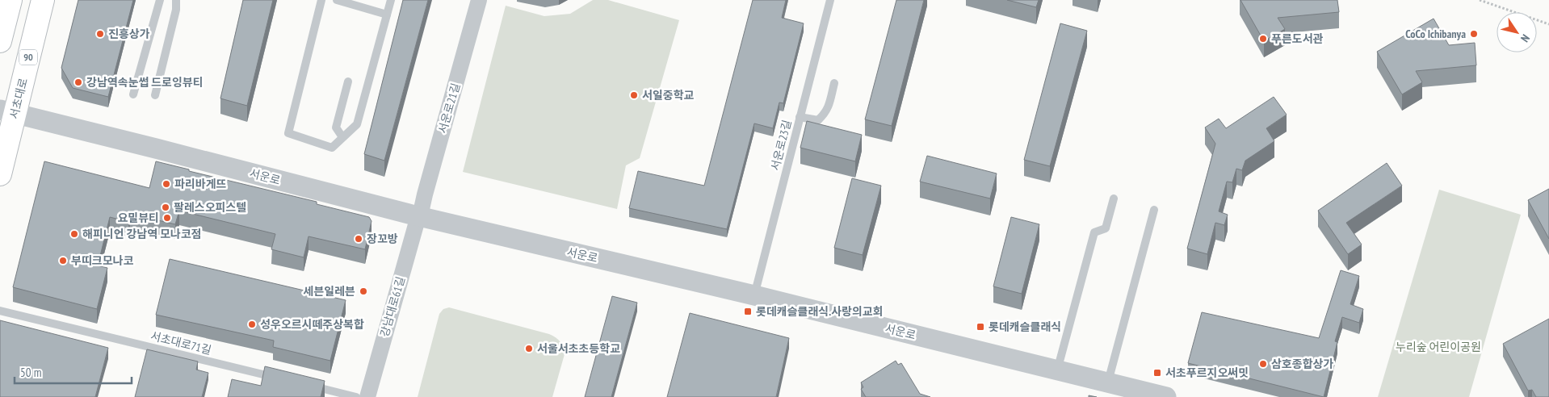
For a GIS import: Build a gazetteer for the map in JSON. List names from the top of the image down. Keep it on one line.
{"streets":{"main road":["90","서초대로"],"street":["서운로21길","서운로","강남대로61길"],"lane":["서운로23길","서초대로71길"]},"crossings":[["서초대로","서운로"],["서운로21길","서운로"],["서운로21길","강남대로61길"],["서운로23길","서운로"],["서운로","강남대로61길"]],"parks":["누리숲 어린이공원"],"places":{"other":["진흥상가","CoCo Ichibanya","푸른도서관","강남역속눈썹 드로잉뷰티","서일중학교","파리바게뜨","팔레스오피스텔","요밀뷰티","해피니언 강남역 모나코점","장꼬방","부띠크모나코","세븐일레븐","성우오르시떼주상복합","서울서초초등학교","삼호종합상가"],"transit":["롯데캐슬클래식.사랑의교회","롯데캐슬클래식","서초푸르지오써밋"]},"scale_bar":"50 m","north":"bottom right"}
